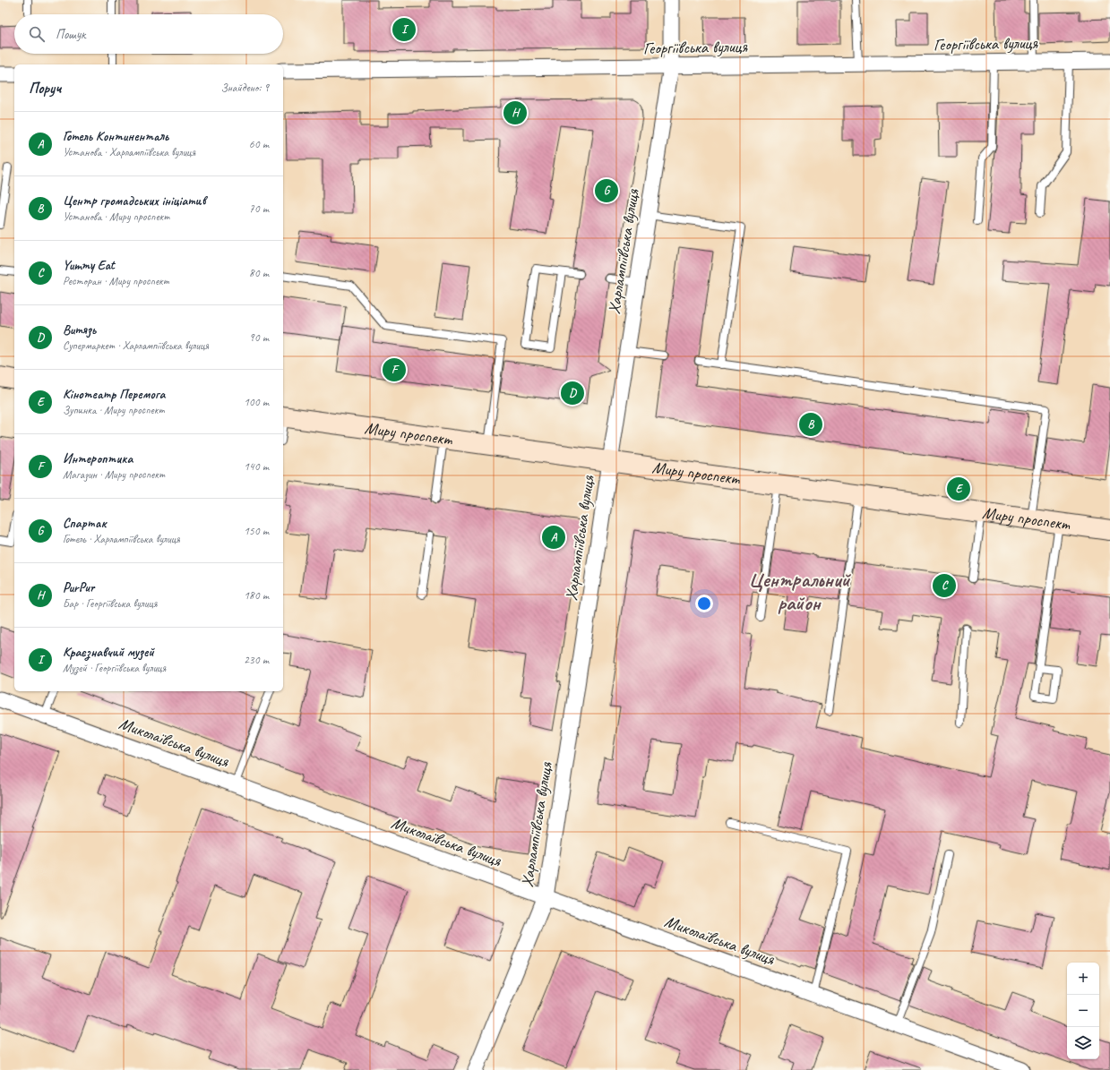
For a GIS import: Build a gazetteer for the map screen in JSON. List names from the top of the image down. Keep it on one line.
{"streets":{"main road":["Миру проспект"],"street":["Георгіївська вулиця","Харлампіївська вулиця","Миколаївська вулиця"]},"crossings":[["Георгіївська вулиця","Харлампіївська вулиця"],["Харлампіївська вулиця","Миру проспект"],["Харлампіївська вулиця","Миколаївська вулиця"]],"districts":["Центральний район"],"page":{"search":"Пошук","pins":["I","H","G","F","D","B","E","A","C"],"heading":["Поруч","Знайдено: 9"],"list":[{"mark":"A","name":"Готель Континенталь","note":"Установа · Харлампіївська вулиця","value":"60 m"},{"mark":"B","name":"Центр громадських ініціатив","note":"Установа · Миру проспект","value":"70 m"},{"mark":"C","name":"Yummy Eat","note":"Ресторан · Миру проспект","value":"80 m"},{"mark":"D","name":"Витязь","note":"Супермаркет · Харлампіївська вулиця","value":"90 m"},{"mark":"E","name":"Кінотеатр Перемога","note":"Зупинка · Миру проспект","value":"100 m"},{"mark":"F","name":"Интероптика","note":"Магазин · Миру проспект","value":"140 m"},{"mark":"G","name":"Спартак","note":"Готель · Харлампіївська вулиця","value":"150 m"},{"mark":"H","name":"PurPur","note":"Бар · Георгіївська вулиця","value":"180 m"},{"mark":"I","name":"Краєзнавчий музей","note":"Музей · Георгіївська вулиця","value":"230 m"}],"map_buttons":["+","−"]}}
